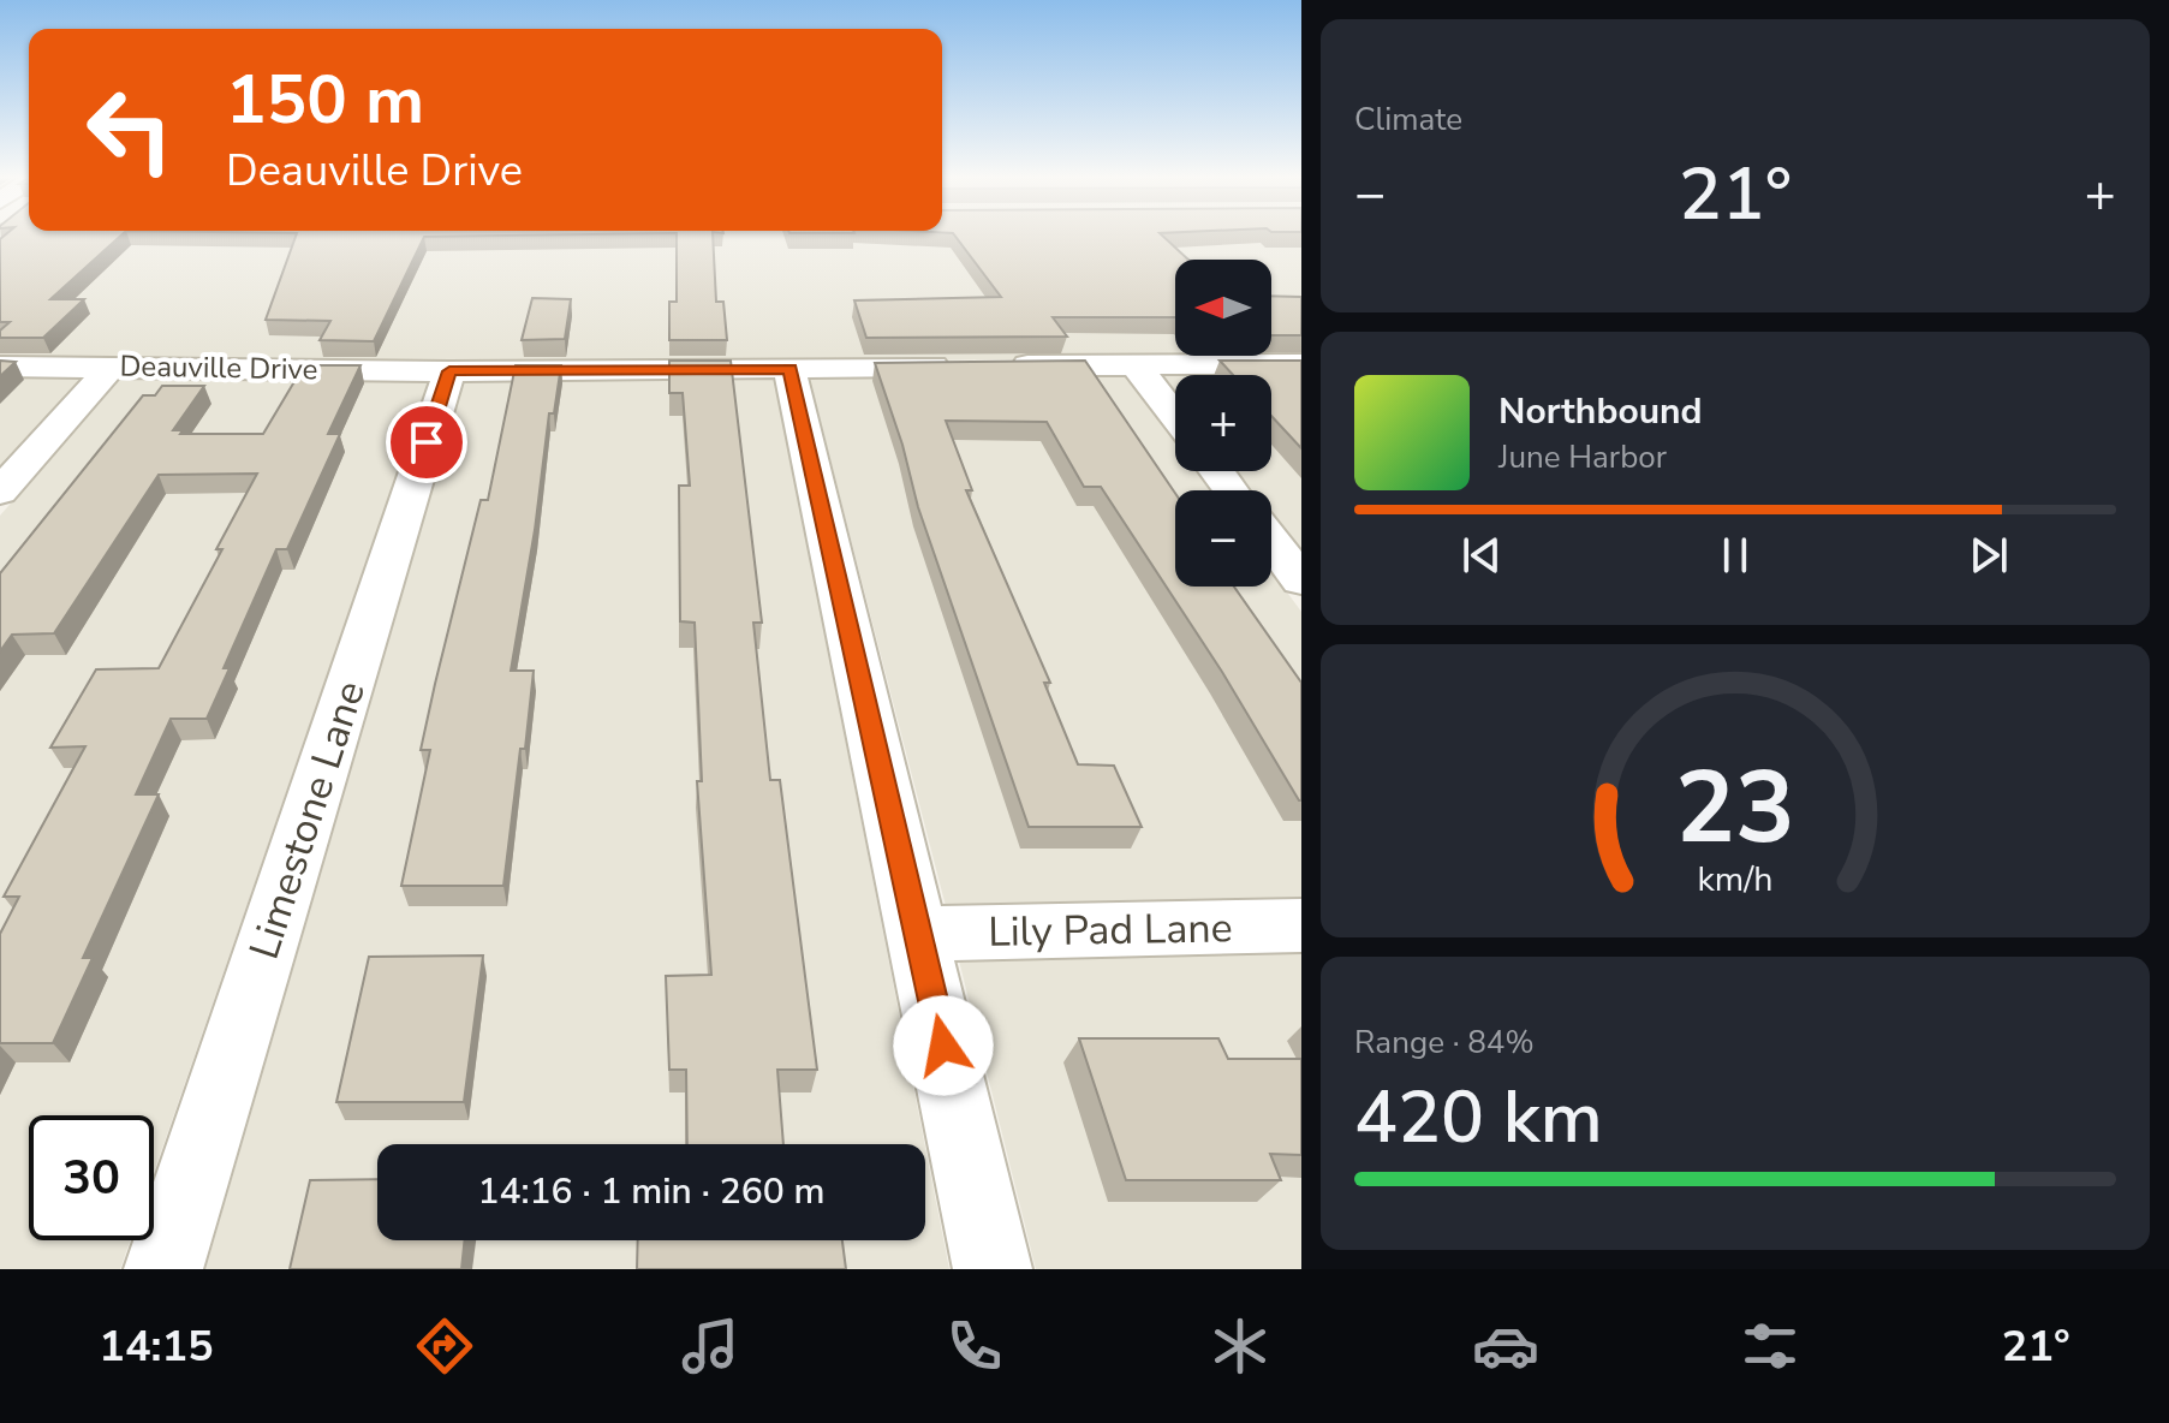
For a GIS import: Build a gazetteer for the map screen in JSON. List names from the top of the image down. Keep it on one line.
{"streets":{"street":["Deauville Drive","Limestone Lane","Lily Pad Lane"]},"crossings":[["Deauville Drive","Limestone Lane"]],"north":"left","page":{"tile":["Climate",["Range · 84%","420 km"]],"turn":["150 m","Deauville Drive"],"heat":["−","21°","+"],"map_buttons":["+","−"],"song":["Northbound","June Harbor"],"limit":"30","trip":"14:16 · 1 min · 260 m","tabs":["14:15","21°"],"gauge":["23","km/h"]}}
